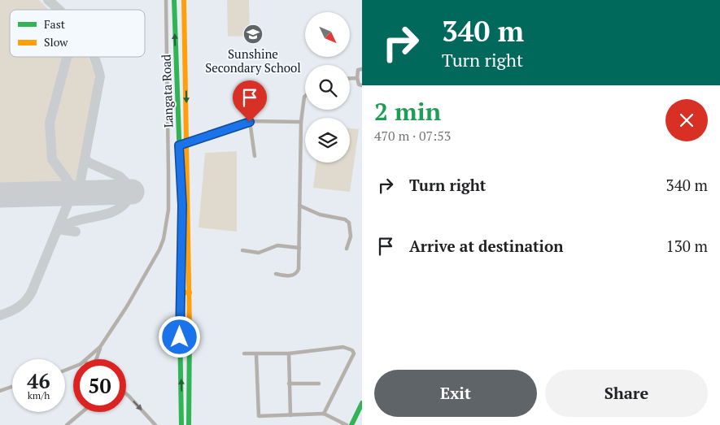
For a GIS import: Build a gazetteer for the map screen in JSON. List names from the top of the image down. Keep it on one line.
{"streets":{"main road":["Langata Road"]},"places":{"school or university":["Sunshine Secondary School"]},"legend":["Fast","Slow"],"north":"bottom right","page":{"turn":["340 m","Turn right"],"heading":["2 min","470 m · 07:53"],"list":[{"name":"Turn right","value":"340 m"},{"name":"Arrive at destination","value":"130 m"}],"speed":"46 km/h","limit":"50","buttons":["Exit","Share"]}}
